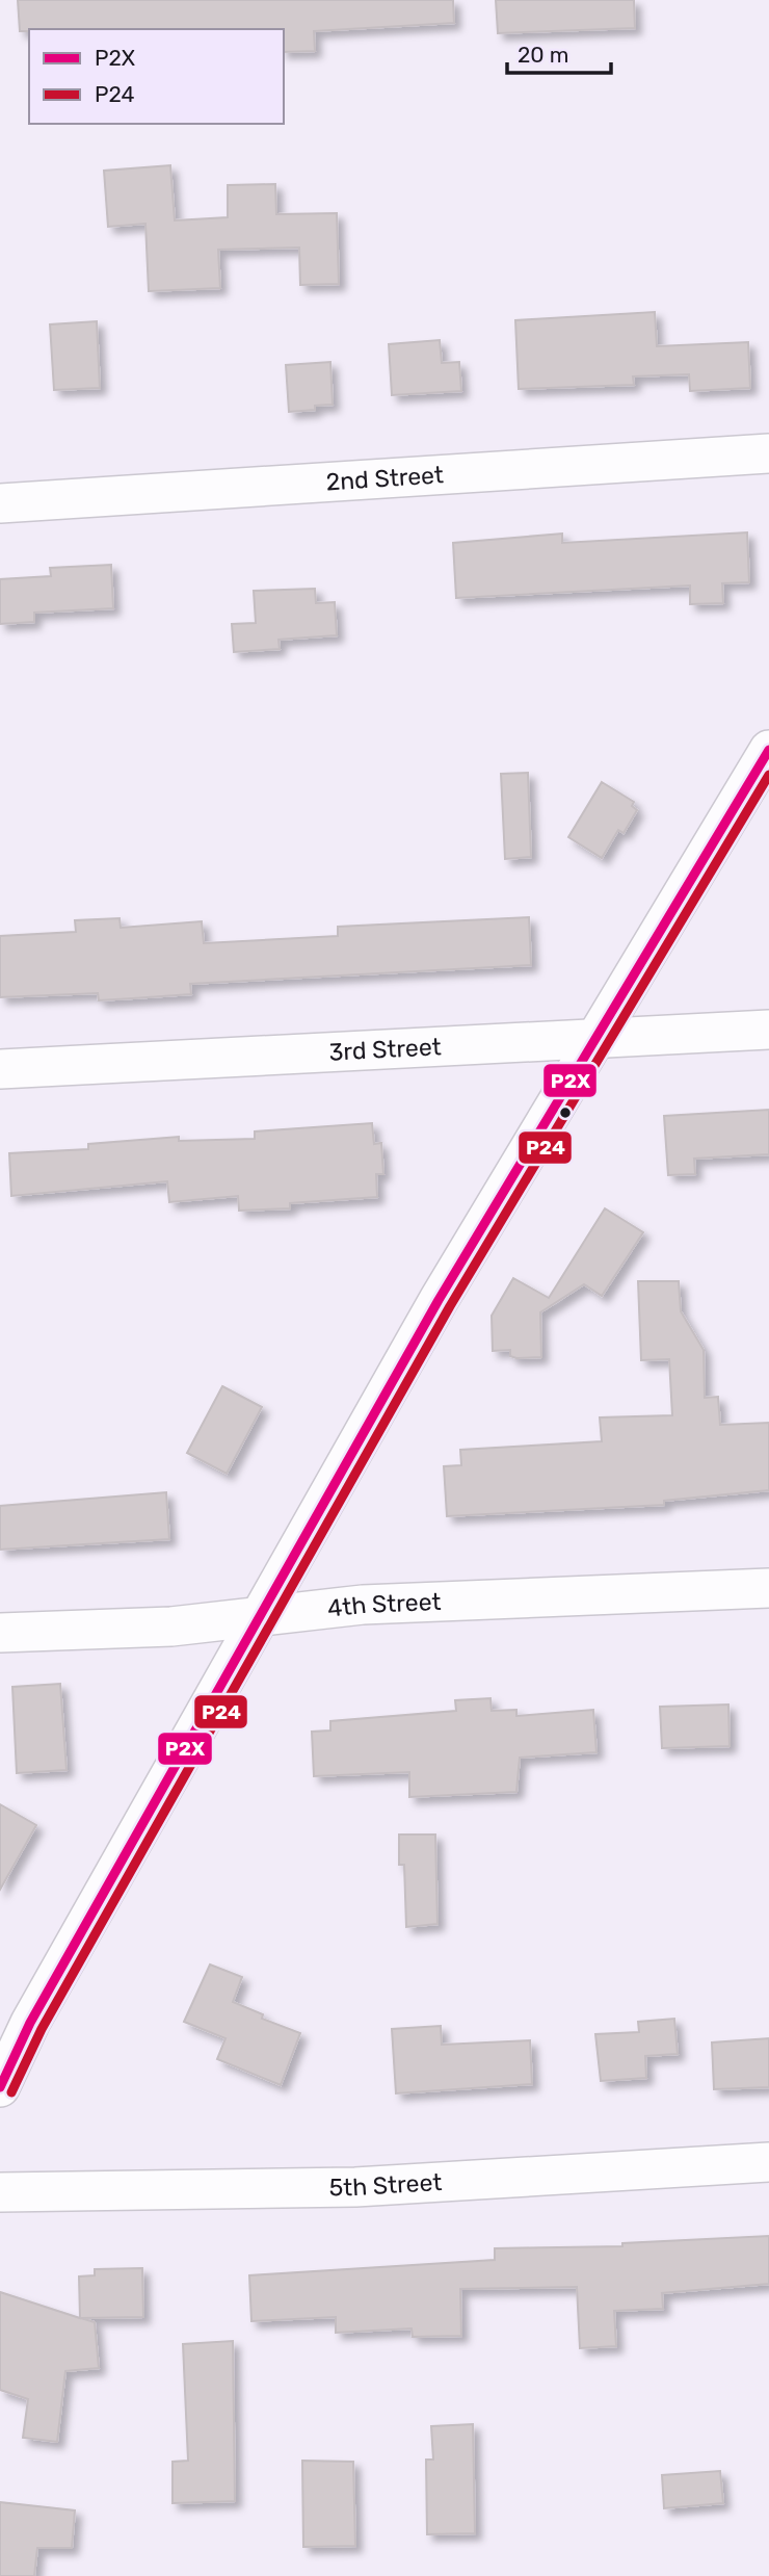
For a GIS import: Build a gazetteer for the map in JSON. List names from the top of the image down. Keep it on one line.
{"streets":{"street":["2nd Street","3rd Street","4th Street","5th Street"]},"lines":["transit line P2X","transit line P24"],"legend":["P2X","P24"],"scale_bar":"20 m"}
